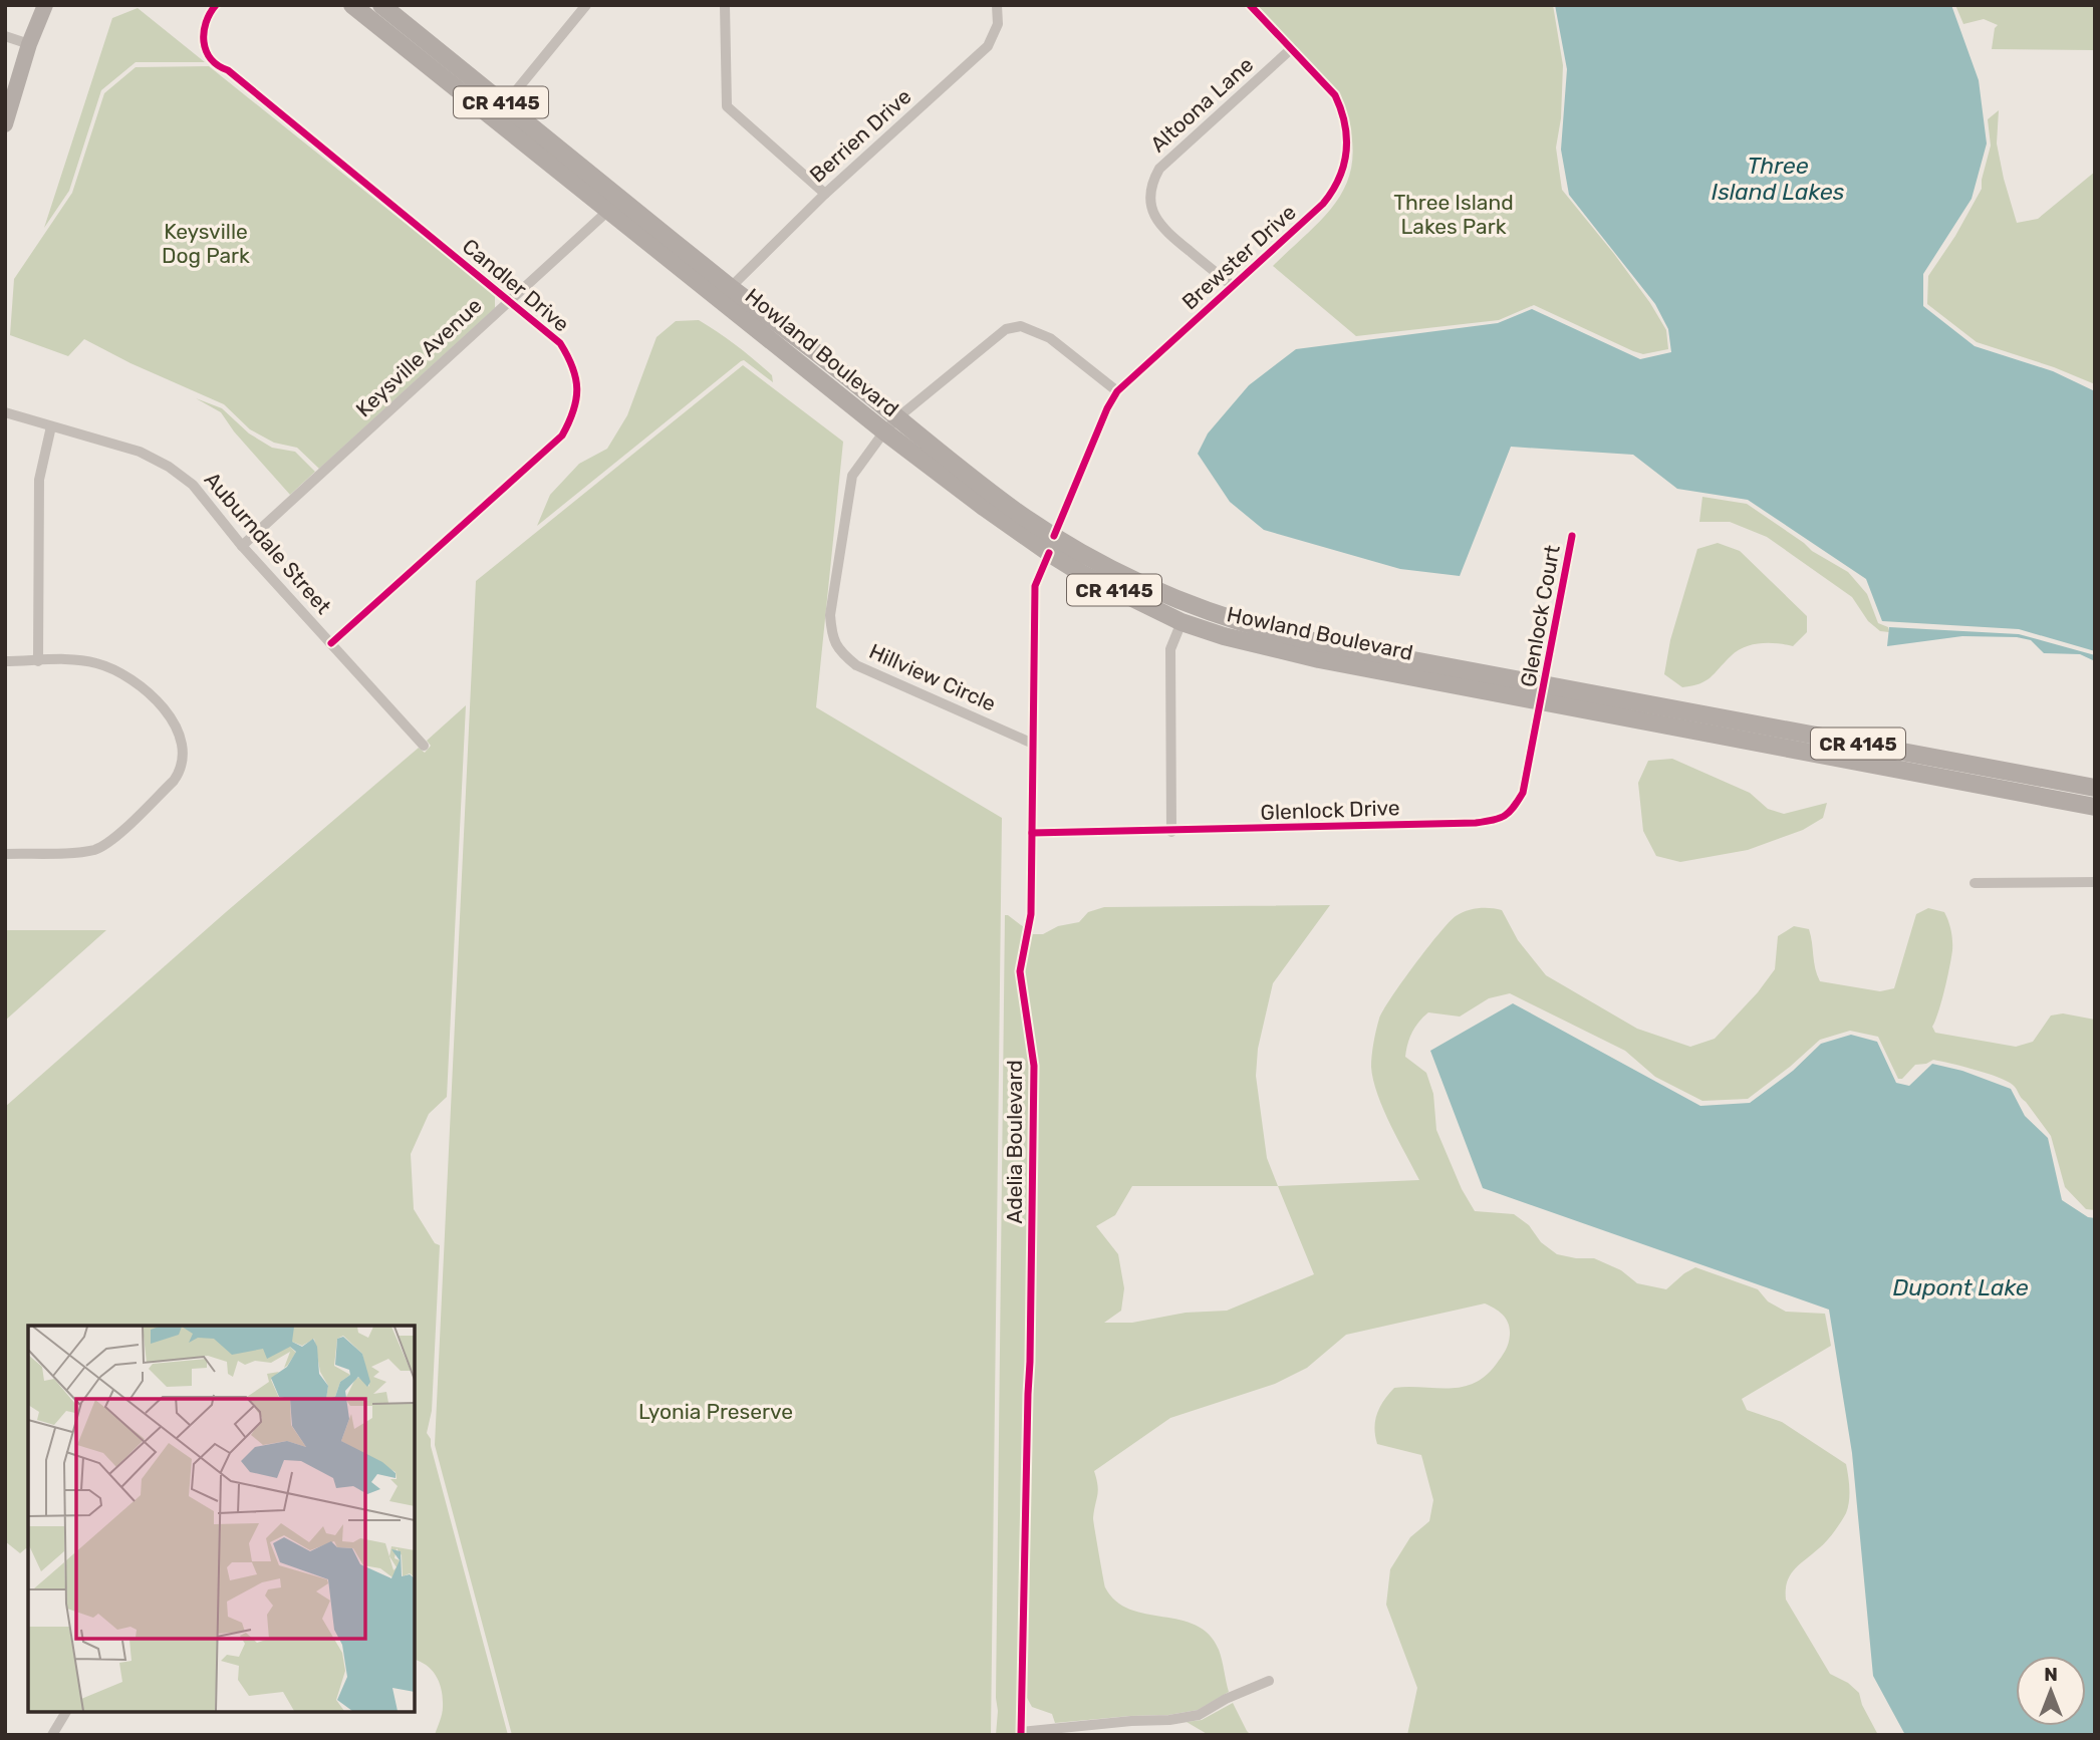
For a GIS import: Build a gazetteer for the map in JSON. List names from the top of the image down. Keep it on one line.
{"streets":{"main road":["CR 4145","Howland Boulevard"],"street":["Altoona Lane","Berrien Drive","Brewster Drive","Candler Drive","Keysville Avenue","Auburndale Street","Glenlock Court","Hillview Circle","Glenlock Drive","Adelia Boulevard"]},"crossings":[["Altoona Lane","Brewster Drive"],["Berrien Drive","Howland Boulevard"],["Brewster Drive","Howland Boulevard"],["Brewster Drive","Hillview Circle"],["Brewster Drive","Adelia Boulevard"],["Candler Drive","Keysville Avenue"],["Candler Drive","Auburndale Street"],["Howland Boulevard","Keysville Avenue"],["Howland Boulevard","Glenlock Court"],["Howland Boulevard","Hillview Circle"],["Howland Boulevard","Glenlock Drive"],["Howland Boulevard","Adelia Boulevard"],["Keysville Avenue","Auburndale Street"],["Glenlock Court","Glenlock Drive"],["Hillview Circle","Adelia Boulevard"],["Glenlock Drive","Adelia Boulevard"]],"water":["Three Island Lakes","Dupont Lake"],"parks":["Three Island Lakes Park","Keysville Dog Park","Lyonia Preserve"],"north":"top"}
